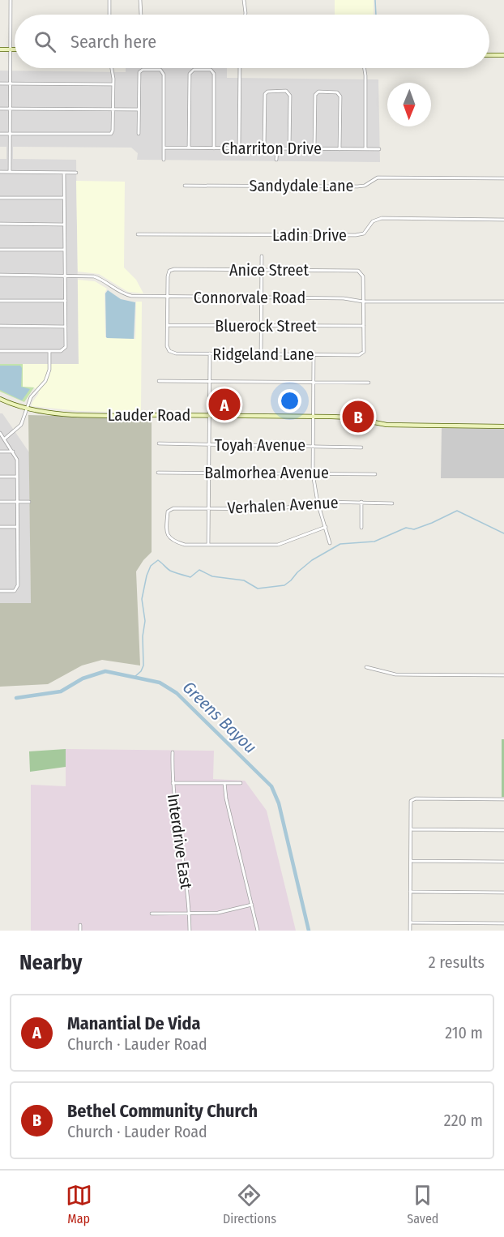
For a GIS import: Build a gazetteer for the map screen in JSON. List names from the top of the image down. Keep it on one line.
{"streets":{"main road":["Lauder Road"],"street":["Charriton Drive","Sandydale Lane","Ladin Drive","Anice Street","Connorvale Road","Bluerock Street","Ridgeland Lane","Toyah Avenue","Balmorhea Avenue","Verhalen Avenue","Interdrive East"]},"crossings":[["Anice Street","Connorvale Road"],["Bluerock Street","Ridgeland Lane"]],"water":["Greens Bayou"],"north":"bottom","page":{"search":"Search here","pins":["A","B"],"heading":["Nearby","2 results"],"list":[{"mark":"A","name":"Manantial De Vida","note":"Church · Lauder Road","value":"210 m"},{"mark":"B","name":"Bethel Community Church","note":"Church · Lauder Road","value":"220 m"}],"nav":["Map","Directions","Saved"]}}
